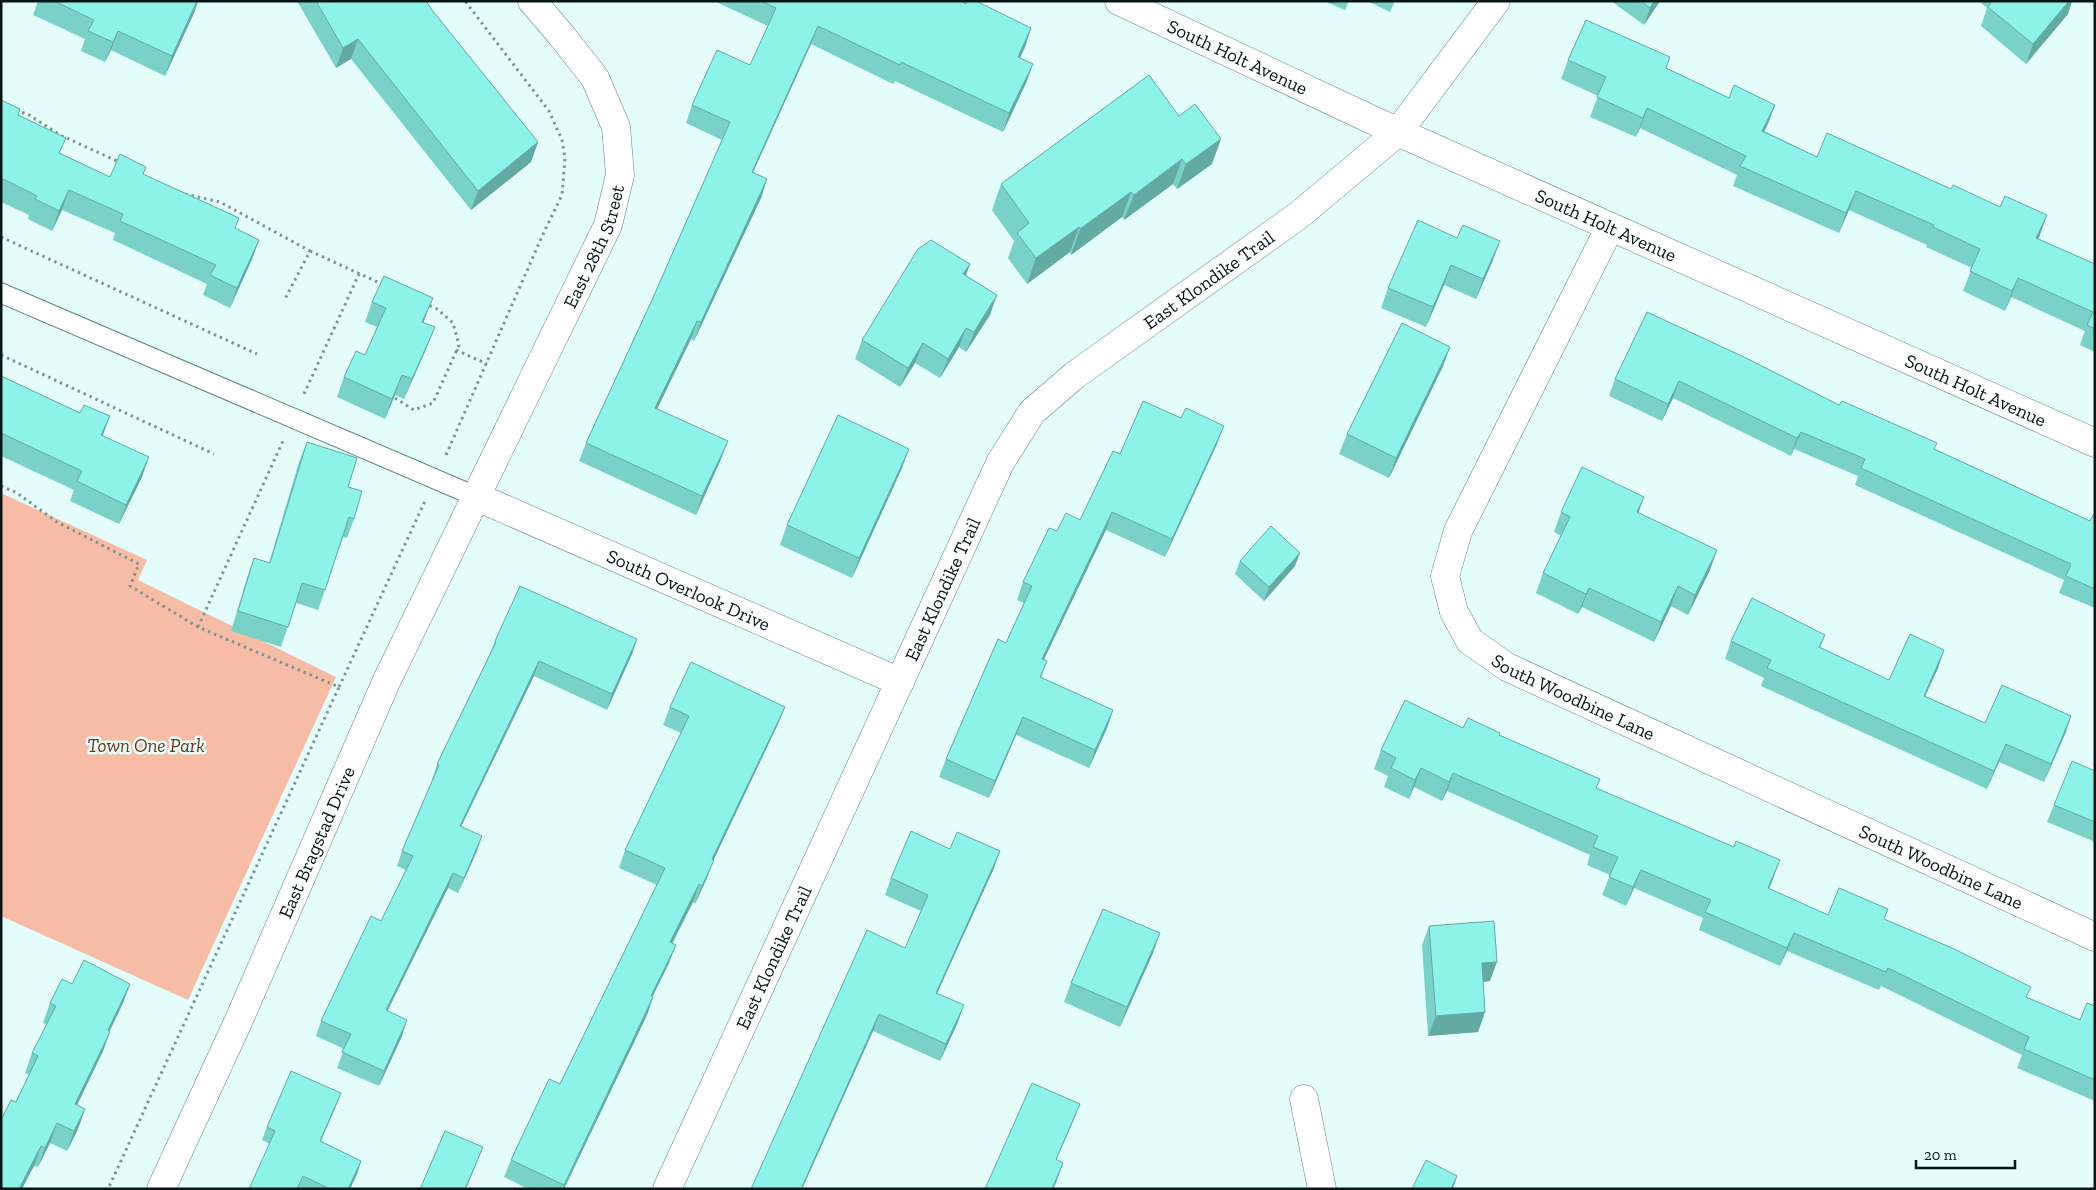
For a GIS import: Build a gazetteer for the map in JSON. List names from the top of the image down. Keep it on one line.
{"streets":{"street":["South Holt Avenue","East 28th Street","East Klondike Trail","South Overlook Drive","South Woodbine Lane","East Bragstad Drive"]},"crossings":[["South Holt Avenue","East Klondike Trail"],["South Holt Avenue","South Woodbine Lane"],["East 28th Street","South Overlook Drive"],["East 28th Street","East Bragstad Drive"],["East Klondike Trail","South Overlook Drive"],["South Overlook Drive","East Bragstad Drive"]],"parks":["Town One Park"],"scale_bar":"20 m"}
